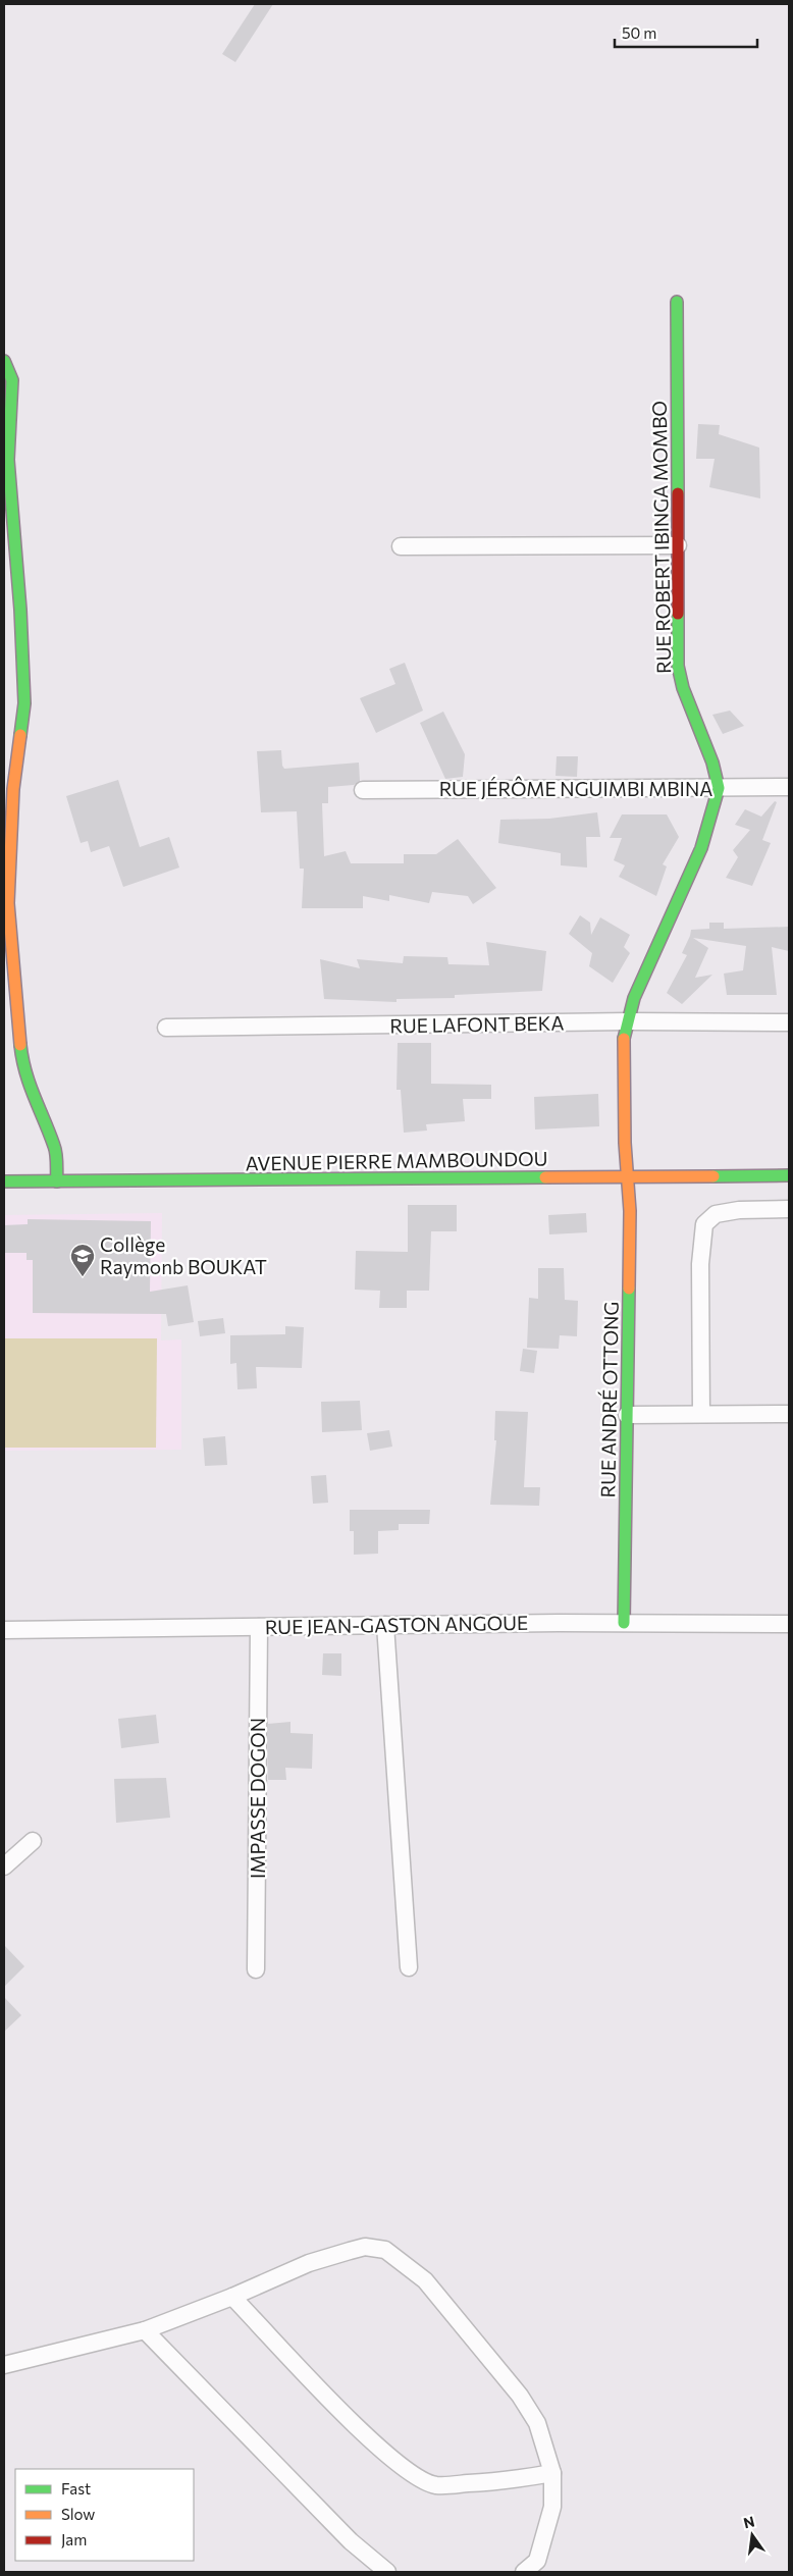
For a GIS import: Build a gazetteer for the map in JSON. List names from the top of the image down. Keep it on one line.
{"streets":{"street":["RUE ROBERT IBINGA MOMBO","RUE JÉRÔME NGUIMBI MBINA","RUE LAFONT BEKA","AVENUE PIERRE MAMBOUNDOU","RUE ANDRÉ OTTONG","RUE JEAN-GASTON ANGOUE","IMPASSE DOGON"]},"crossings":[["RUE ROBERT IBINGA MOMBO","RUE JÉRÔME NGUIMBI MBINA"],["RUE ROBERT IBINGA MOMBO","RUE LAFONT BEKA"],["RUE ROBERT IBINGA MOMBO","AVENUE PIERRE MAMBOUNDOU"],["RUE ROBERT IBINGA MOMBO","RUE ANDRÉ OTTONG"],["AVENUE PIERRE MAMBOUNDOU","RUE ANDRÉ OTTONG"],["RUE ANDRÉ OTTONG","RUE JEAN-GASTON ANGOUE"],["RUE JEAN-GASTON ANGOUE","IMPASSE DOGON"]],"places":{"school or university":["Collège Raymonb BOUKAT"]},"legend":["Fast","Slow","Jam"],"scale_bar":"50 m","north":"top"}
